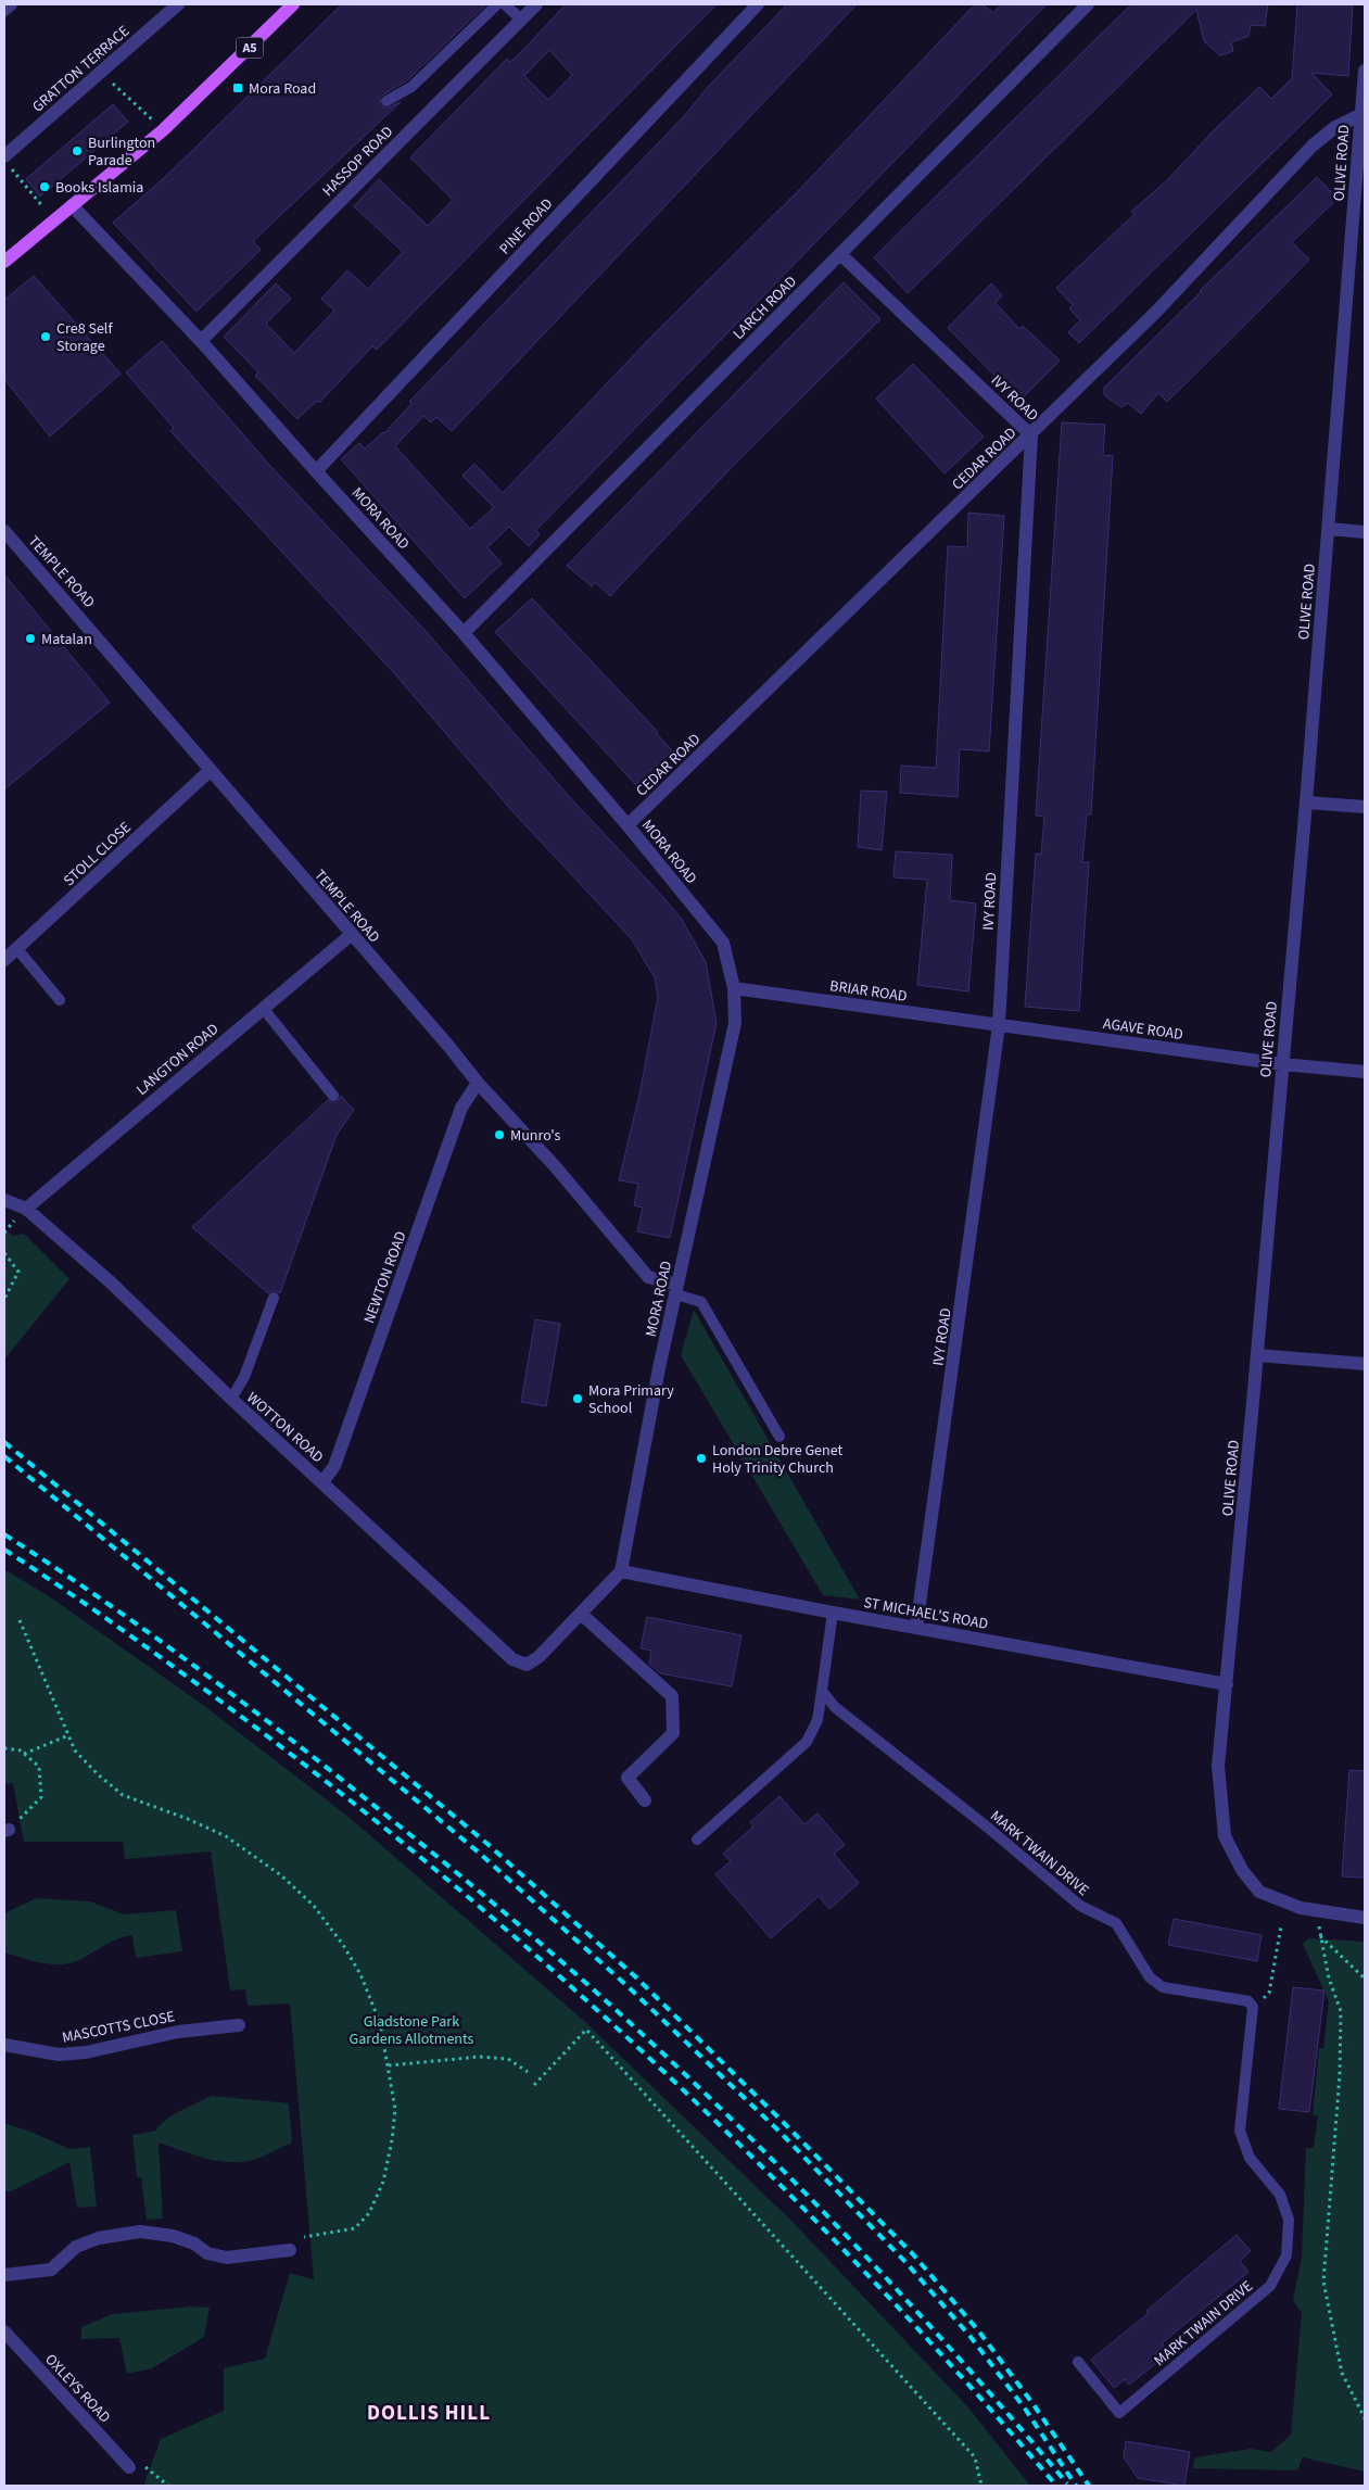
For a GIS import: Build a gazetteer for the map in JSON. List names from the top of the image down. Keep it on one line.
{"streets":{"main road":["A5"],"street":["GRATTON TERRACE","HASSOP ROAD","OLIVE ROAD","PINE ROAD","LARCH ROAD","IVY ROAD","CEDAR ROAD","MORA ROAD","TEMPLE ROAD","STOLL CLOSE","BRIAR ROAD","AGAVE ROAD","LANGTON ROAD","NEWTON ROAD","WOTTON ROAD","ST MICHAEL'S ROAD","MASCOTTS CLOSE","OXLEYS ROAD"],"lane":["MARK TWAIN DRIVE"]},"crossings":[["A5","MORA ROAD"],["HASSOP ROAD","MORA ROAD"],["OLIVE ROAD","CEDAR ROAD"],["OLIVE ROAD","AGAVE ROAD"],["OLIVE ROAD","ST MICHAEL'S ROAD"],["PINE ROAD","MORA ROAD"],["LARCH ROAD","IVY ROAD"],["LARCH ROAD","MORA ROAD"],["IVY ROAD","CEDAR ROAD"],["IVY ROAD","BRIAR ROAD"],["IVY ROAD","AGAVE ROAD"],["IVY ROAD","ST MICHAEL'S ROAD"],["CEDAR ROAD","MORA ROAD"],["MORA ROAD","TEMPLE ROAD"],["MORA ROAD","BRIAR ROAD"],["MORA ROAD","ST MICHAEL'S ROAD"],["TEMPLE ROAD","STOLL CLOSE"],["TEMPLE ROAD","LANGTON ROAD"],["TEMPLE ROAD","NEWTON ROAD"],["BRIAR ROAD","AGAVE ROAD"],["LANGTON ROAD","WOTTON ROAD"],["NEWTON ROAD","WOTTON ROAD"]],"districts":["DOLLIS HILL"],"parks":["Gladstone Park Gardens Allotments"],"places":{"transit":["Mora Road"],"other":["Burlington Parade","Books Islamia","Cre8 Self Storage","Matalan","Munro's","Mora Primary School","London Debre Genet Holy Trinity Church"]}}
